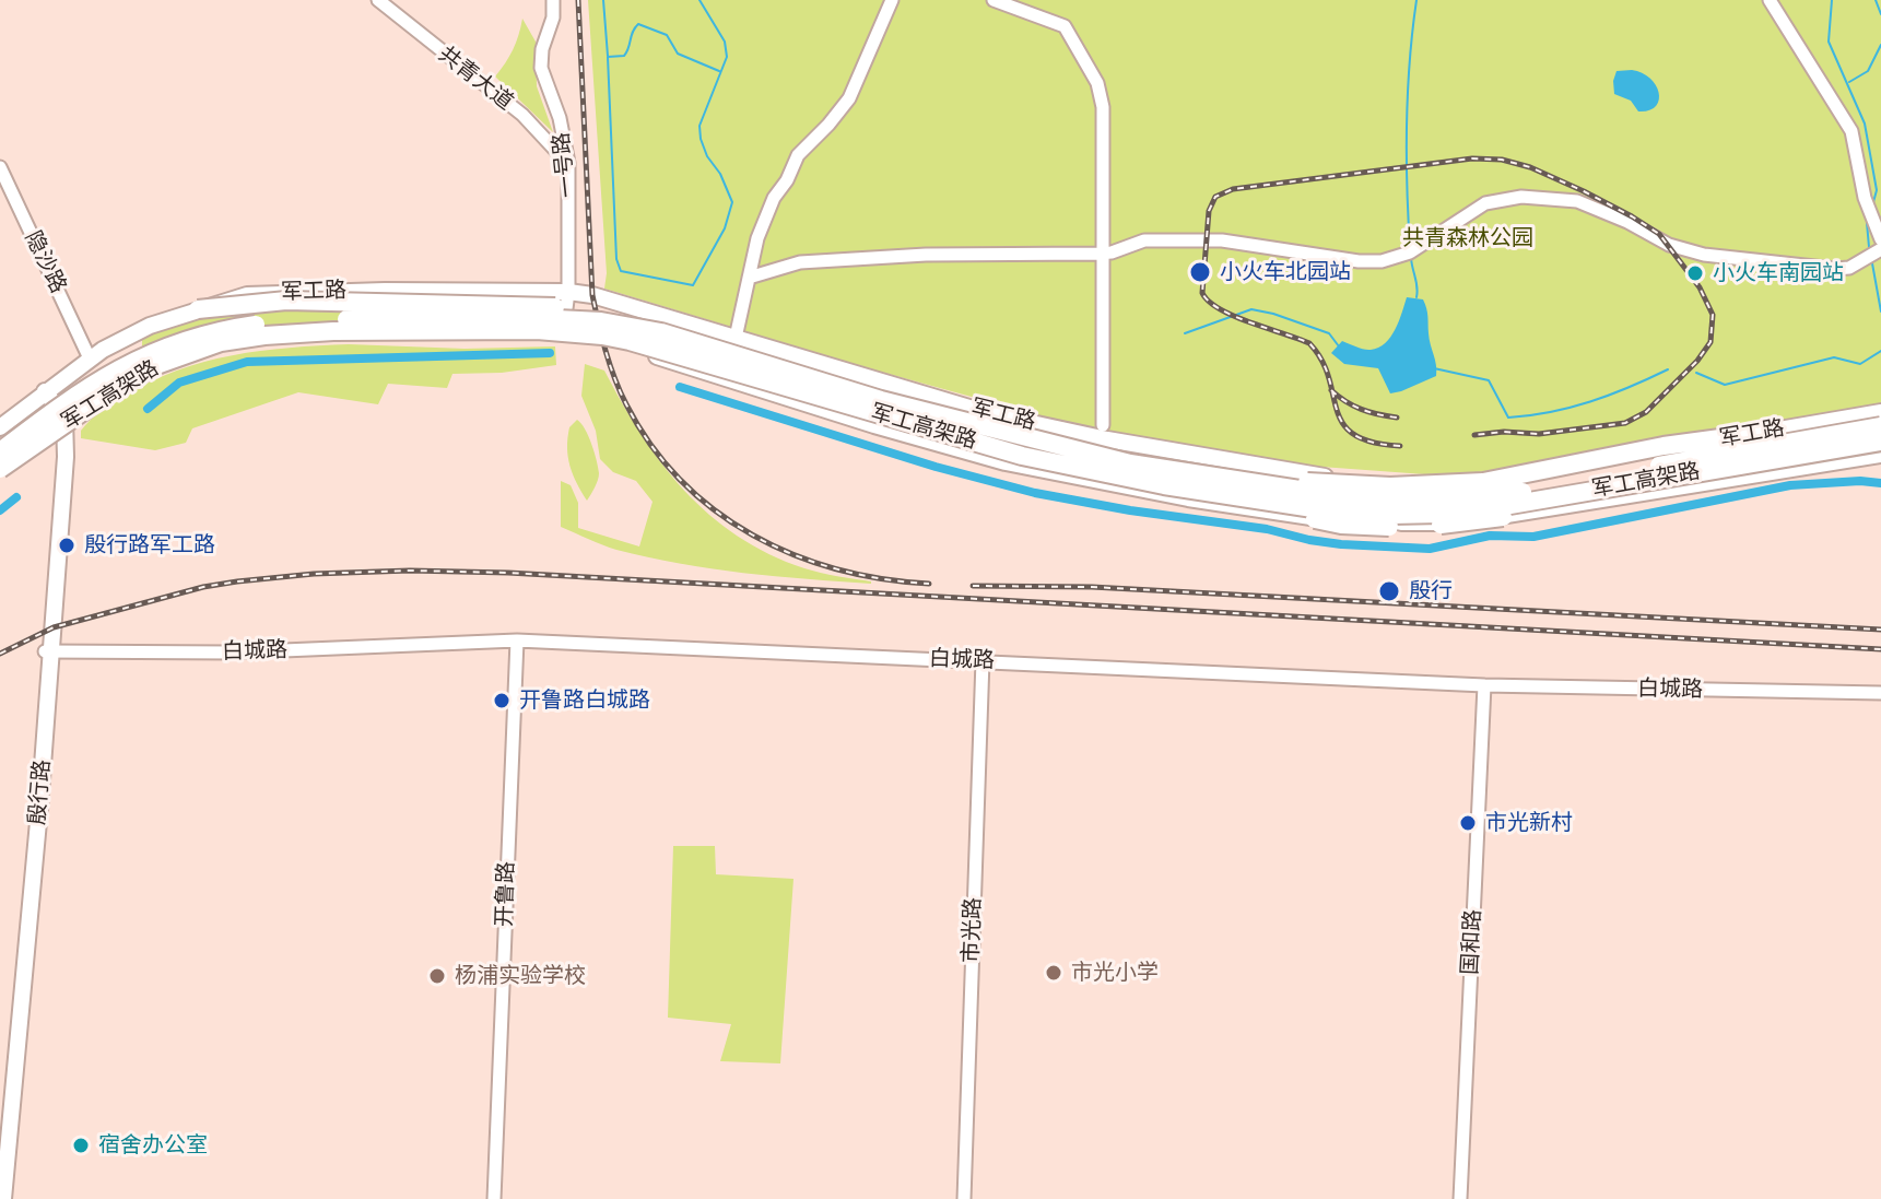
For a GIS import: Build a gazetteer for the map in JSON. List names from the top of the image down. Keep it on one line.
{"streets":{"highway":["军工高架路"],"main road":["军工路","殷行路"],"street":["共青大道","一号路","隐沙路","白城路","开鲁路","市光路","国和路"]},"crossings":[["共青大道","一号路"],["一号路","军工路"],["隐沙路","军工路"],["军工路","军工高架路"],["军工路","殷行路"],["白城路","殷行路"],["白城路","开鲁路"],["白城路","市光路"],["白城路","国和路"]],"parks":["共青森林公园"],"places":["小火车北园站","小火车南园站","殷行路军工路","殷行","开鲁路白城路","市光新村","市光小学","杨浦实验学校","宿舍办公室"]}
